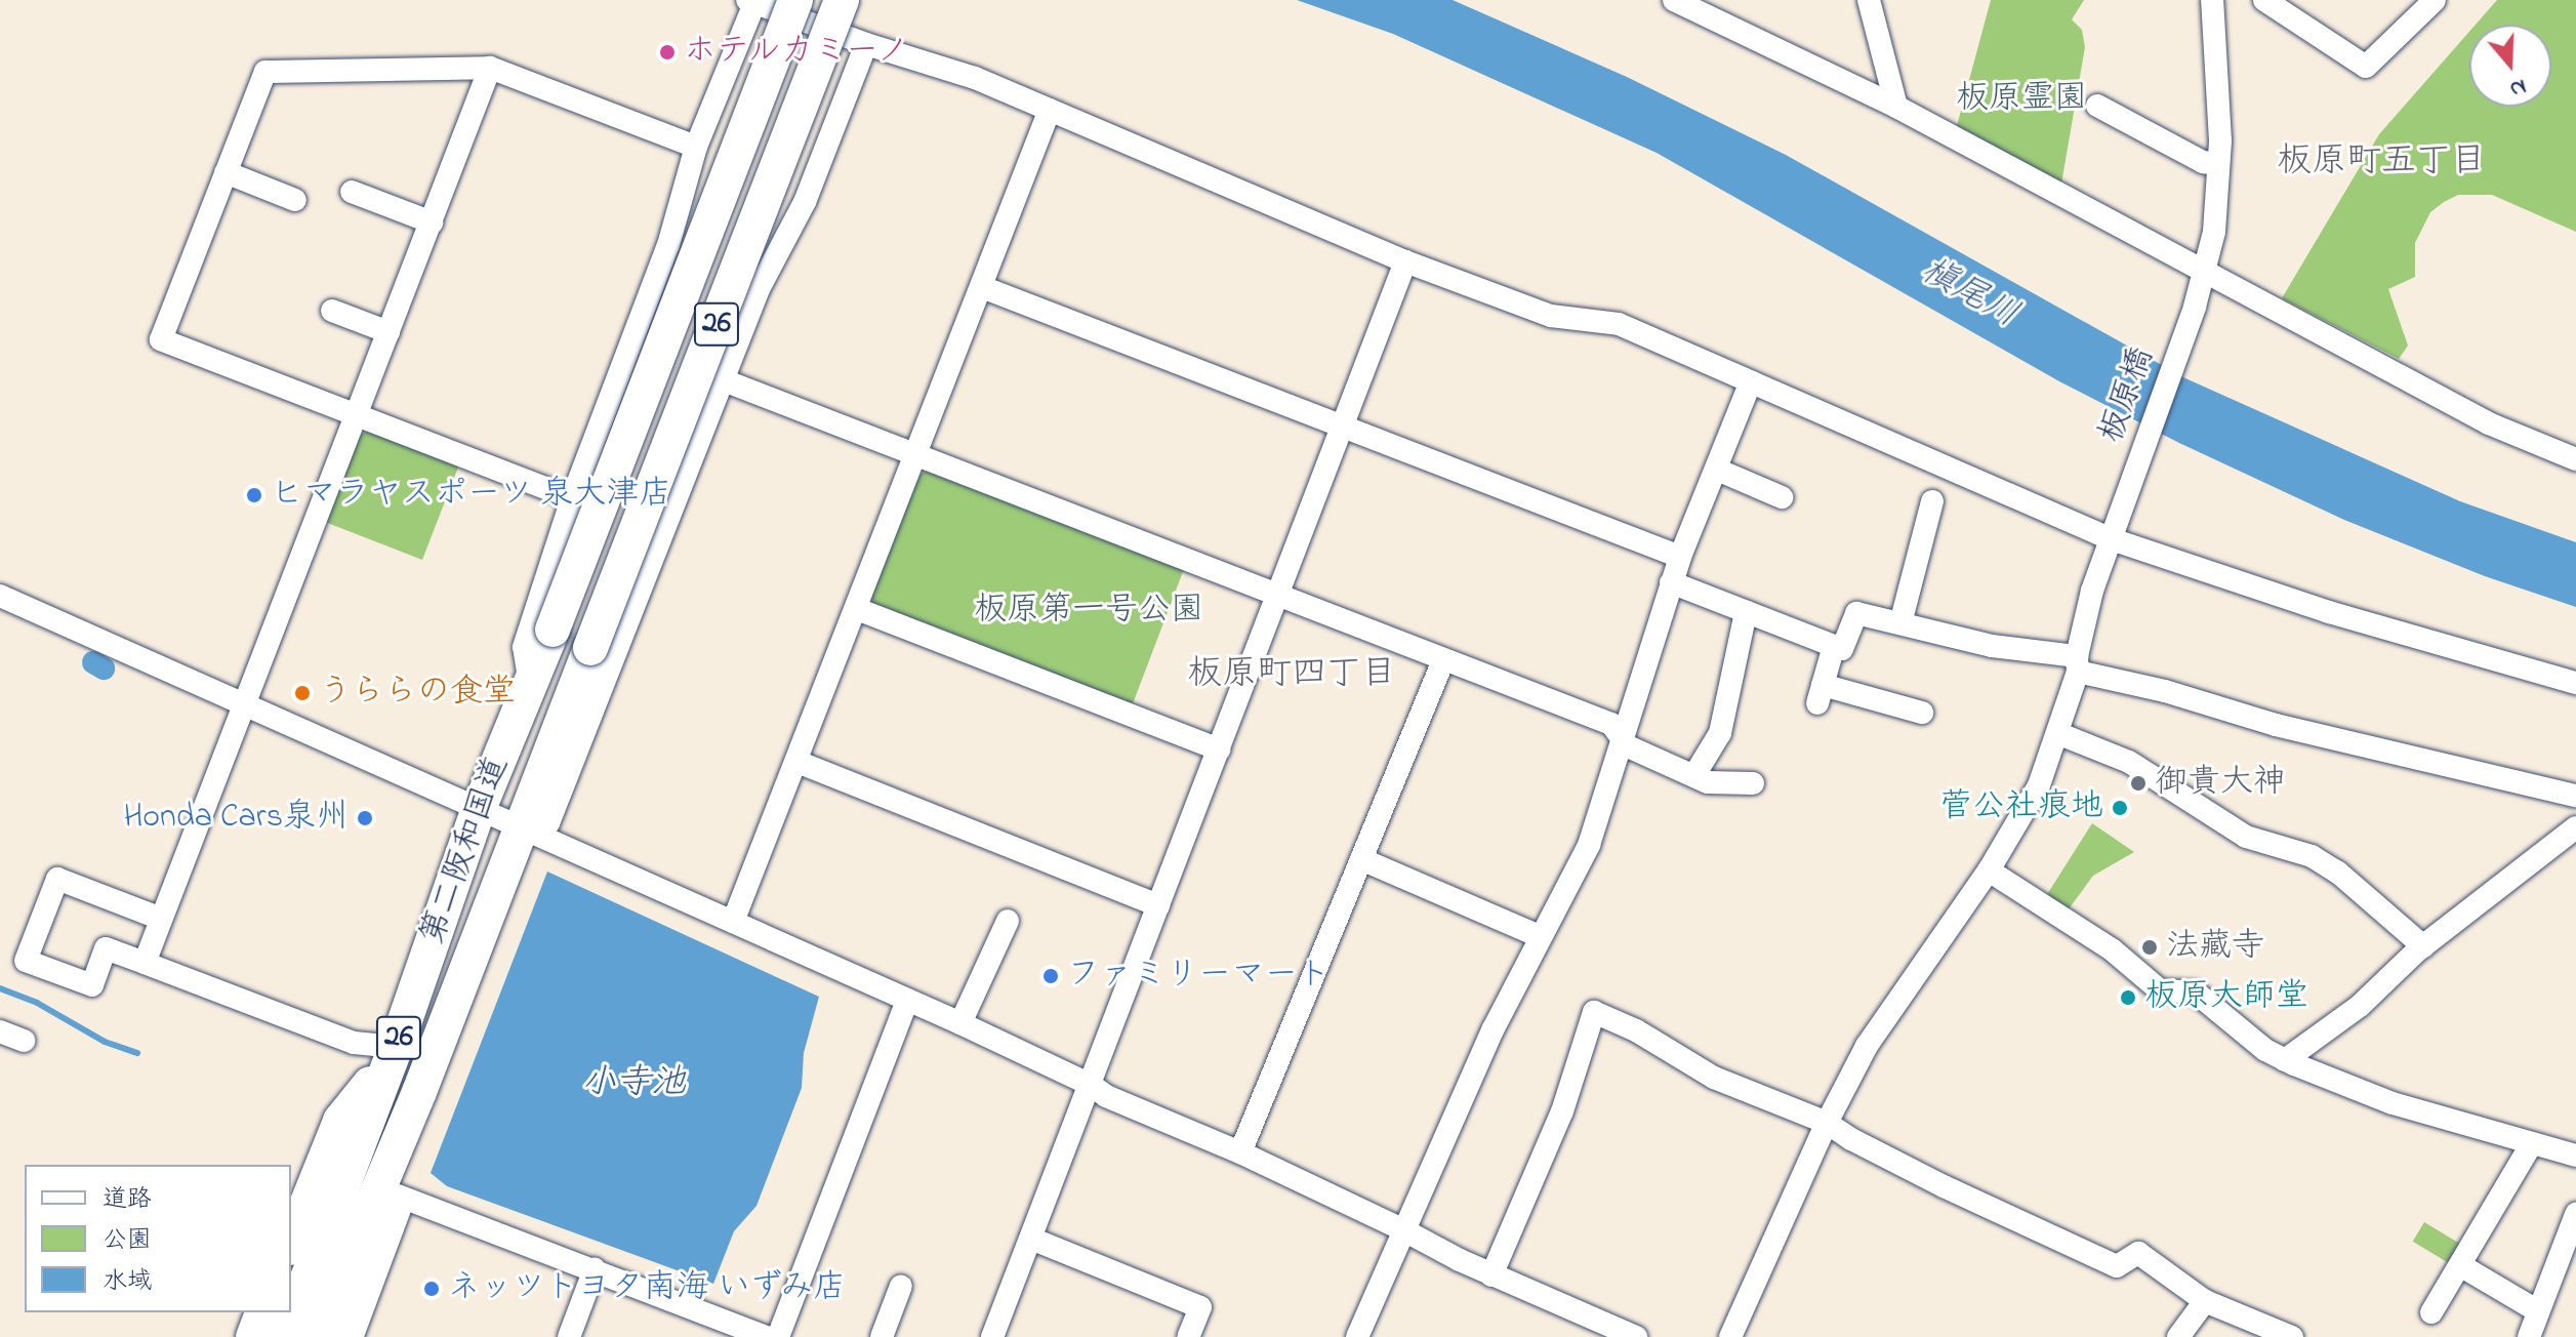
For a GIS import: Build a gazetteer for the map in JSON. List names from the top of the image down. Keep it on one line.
{"streets":{"highway":["26","第二阪和国道"],"street":["板原橋"]},"districts":["板原町五丁目","板原町四丁目"],"water":["槇尾川","小寺池"],"parks":["板原霊園","板原第一号公園"],"places":["ホテルカミーノ","ヒマラヤスポーツ 泉大津店","うららの食堂","御貴大神","菅公社痕地","Honda Cars泉州","法藏寺","ファミリーマート","板原大師堂","ネッツトヨタ南海 いずみ店"],"legend":["道路","公園","水域"],"north":"bottom"}
